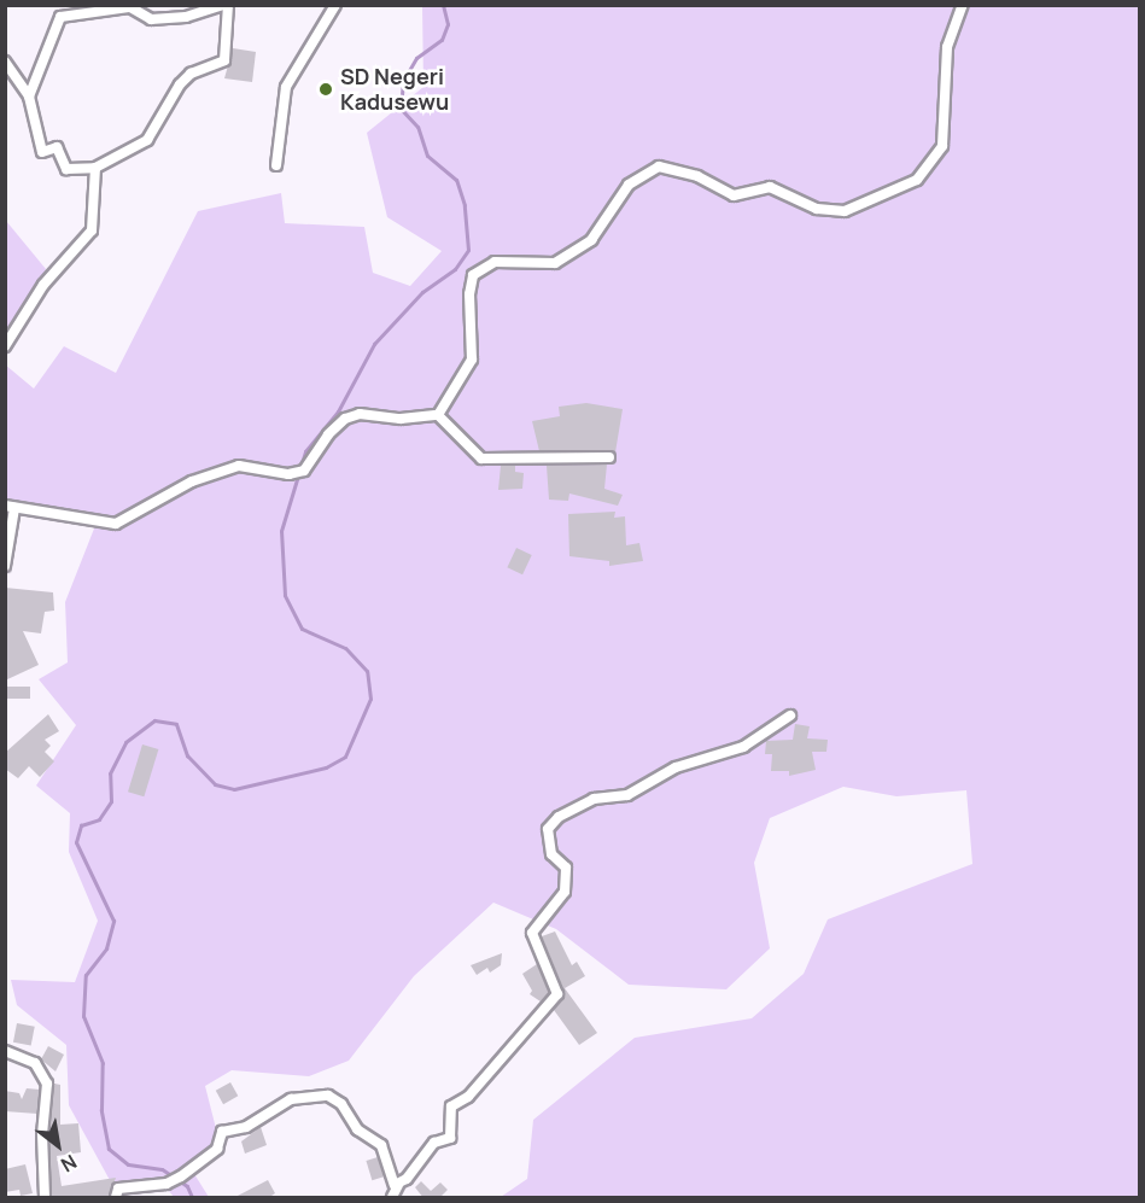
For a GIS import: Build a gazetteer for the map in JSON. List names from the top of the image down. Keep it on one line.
{"places":["SD Negeri Kadusewu"],"north":"bottom right"}
